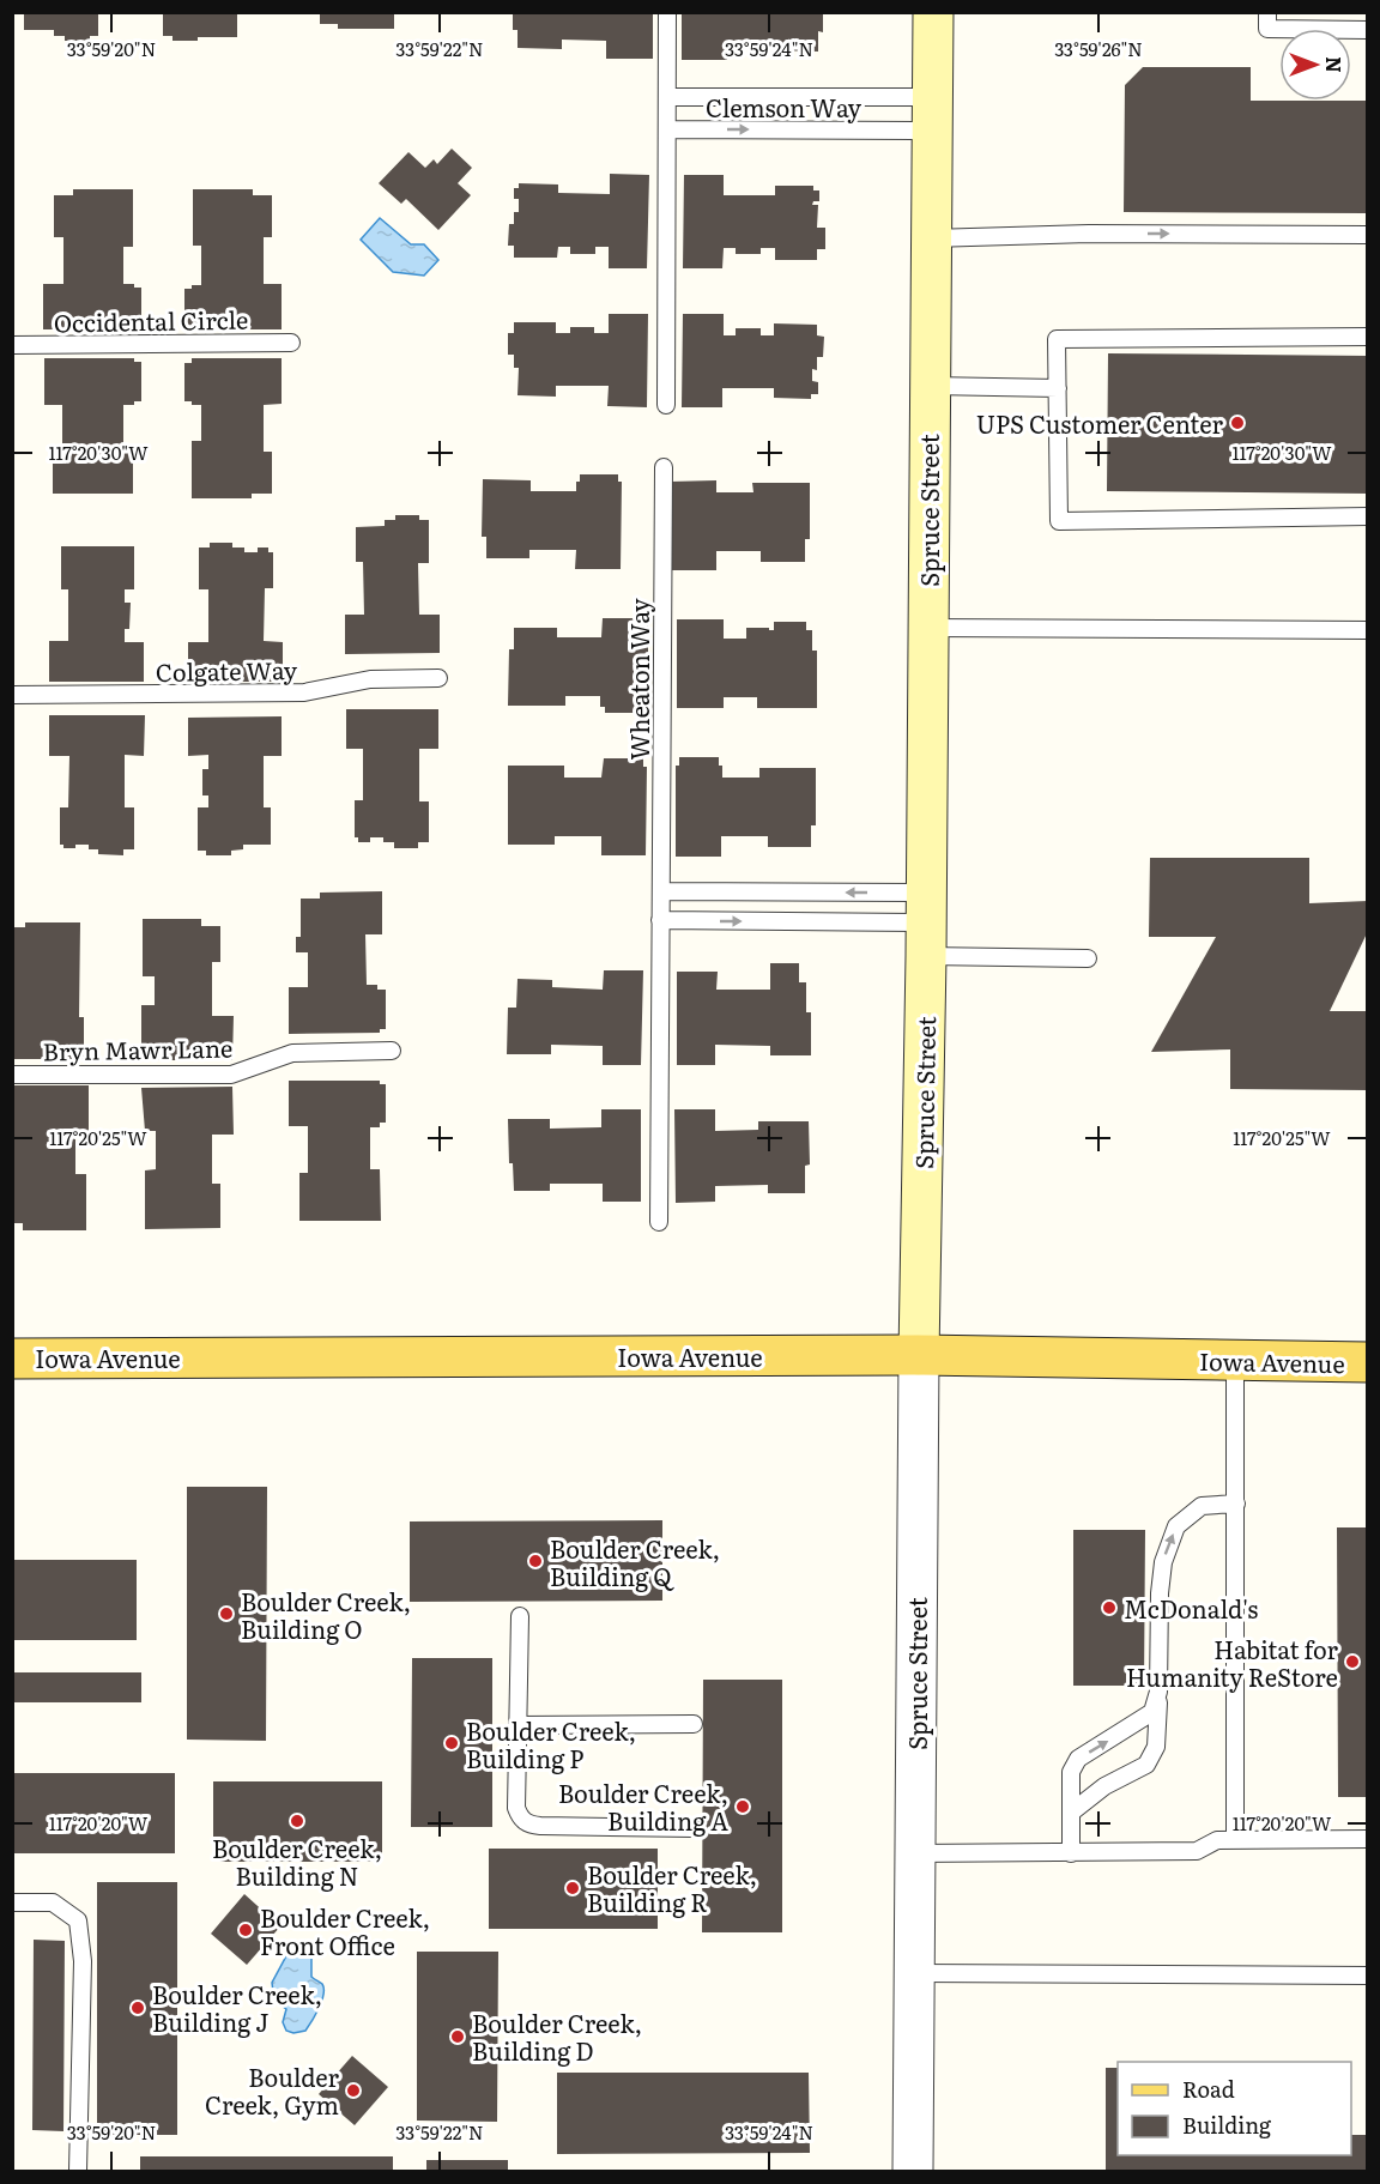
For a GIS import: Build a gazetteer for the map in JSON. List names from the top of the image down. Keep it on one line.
{"streets":{"main road":["Spruce Street","Iowa Avenue"],"lane":["Clemson Way","Occidental Circle","Colgate Way","Wheaton Way","Bryn Mawr Lane"]},"crossings":[["Clemson Way","Spruce Street"],["Spruce Street","Iowa Avenue"]],"places":["UPS Customer Center","Boulder Creek, Building Q","McDonald's","Boulder Creek, Building O","Habitat for Humanity ReStore","Boulder Creek, Building P","Boulder Creek, Building A","Boulder Creek, Building N","Boulder Creek, Building R","Boulder Creek, Front Office","Boulder Creek, Building J","Boulder Creek, Building D","Boulder Creek, Gym"],"legend":["Road","Building"],"north":"right","coordinates":["33°59'20\"N","33°59'22\"N","33°59'24\"N","33°59'26\"N","117°20'30\"W","117°20'25\"W","117°20'20\"W"]}
